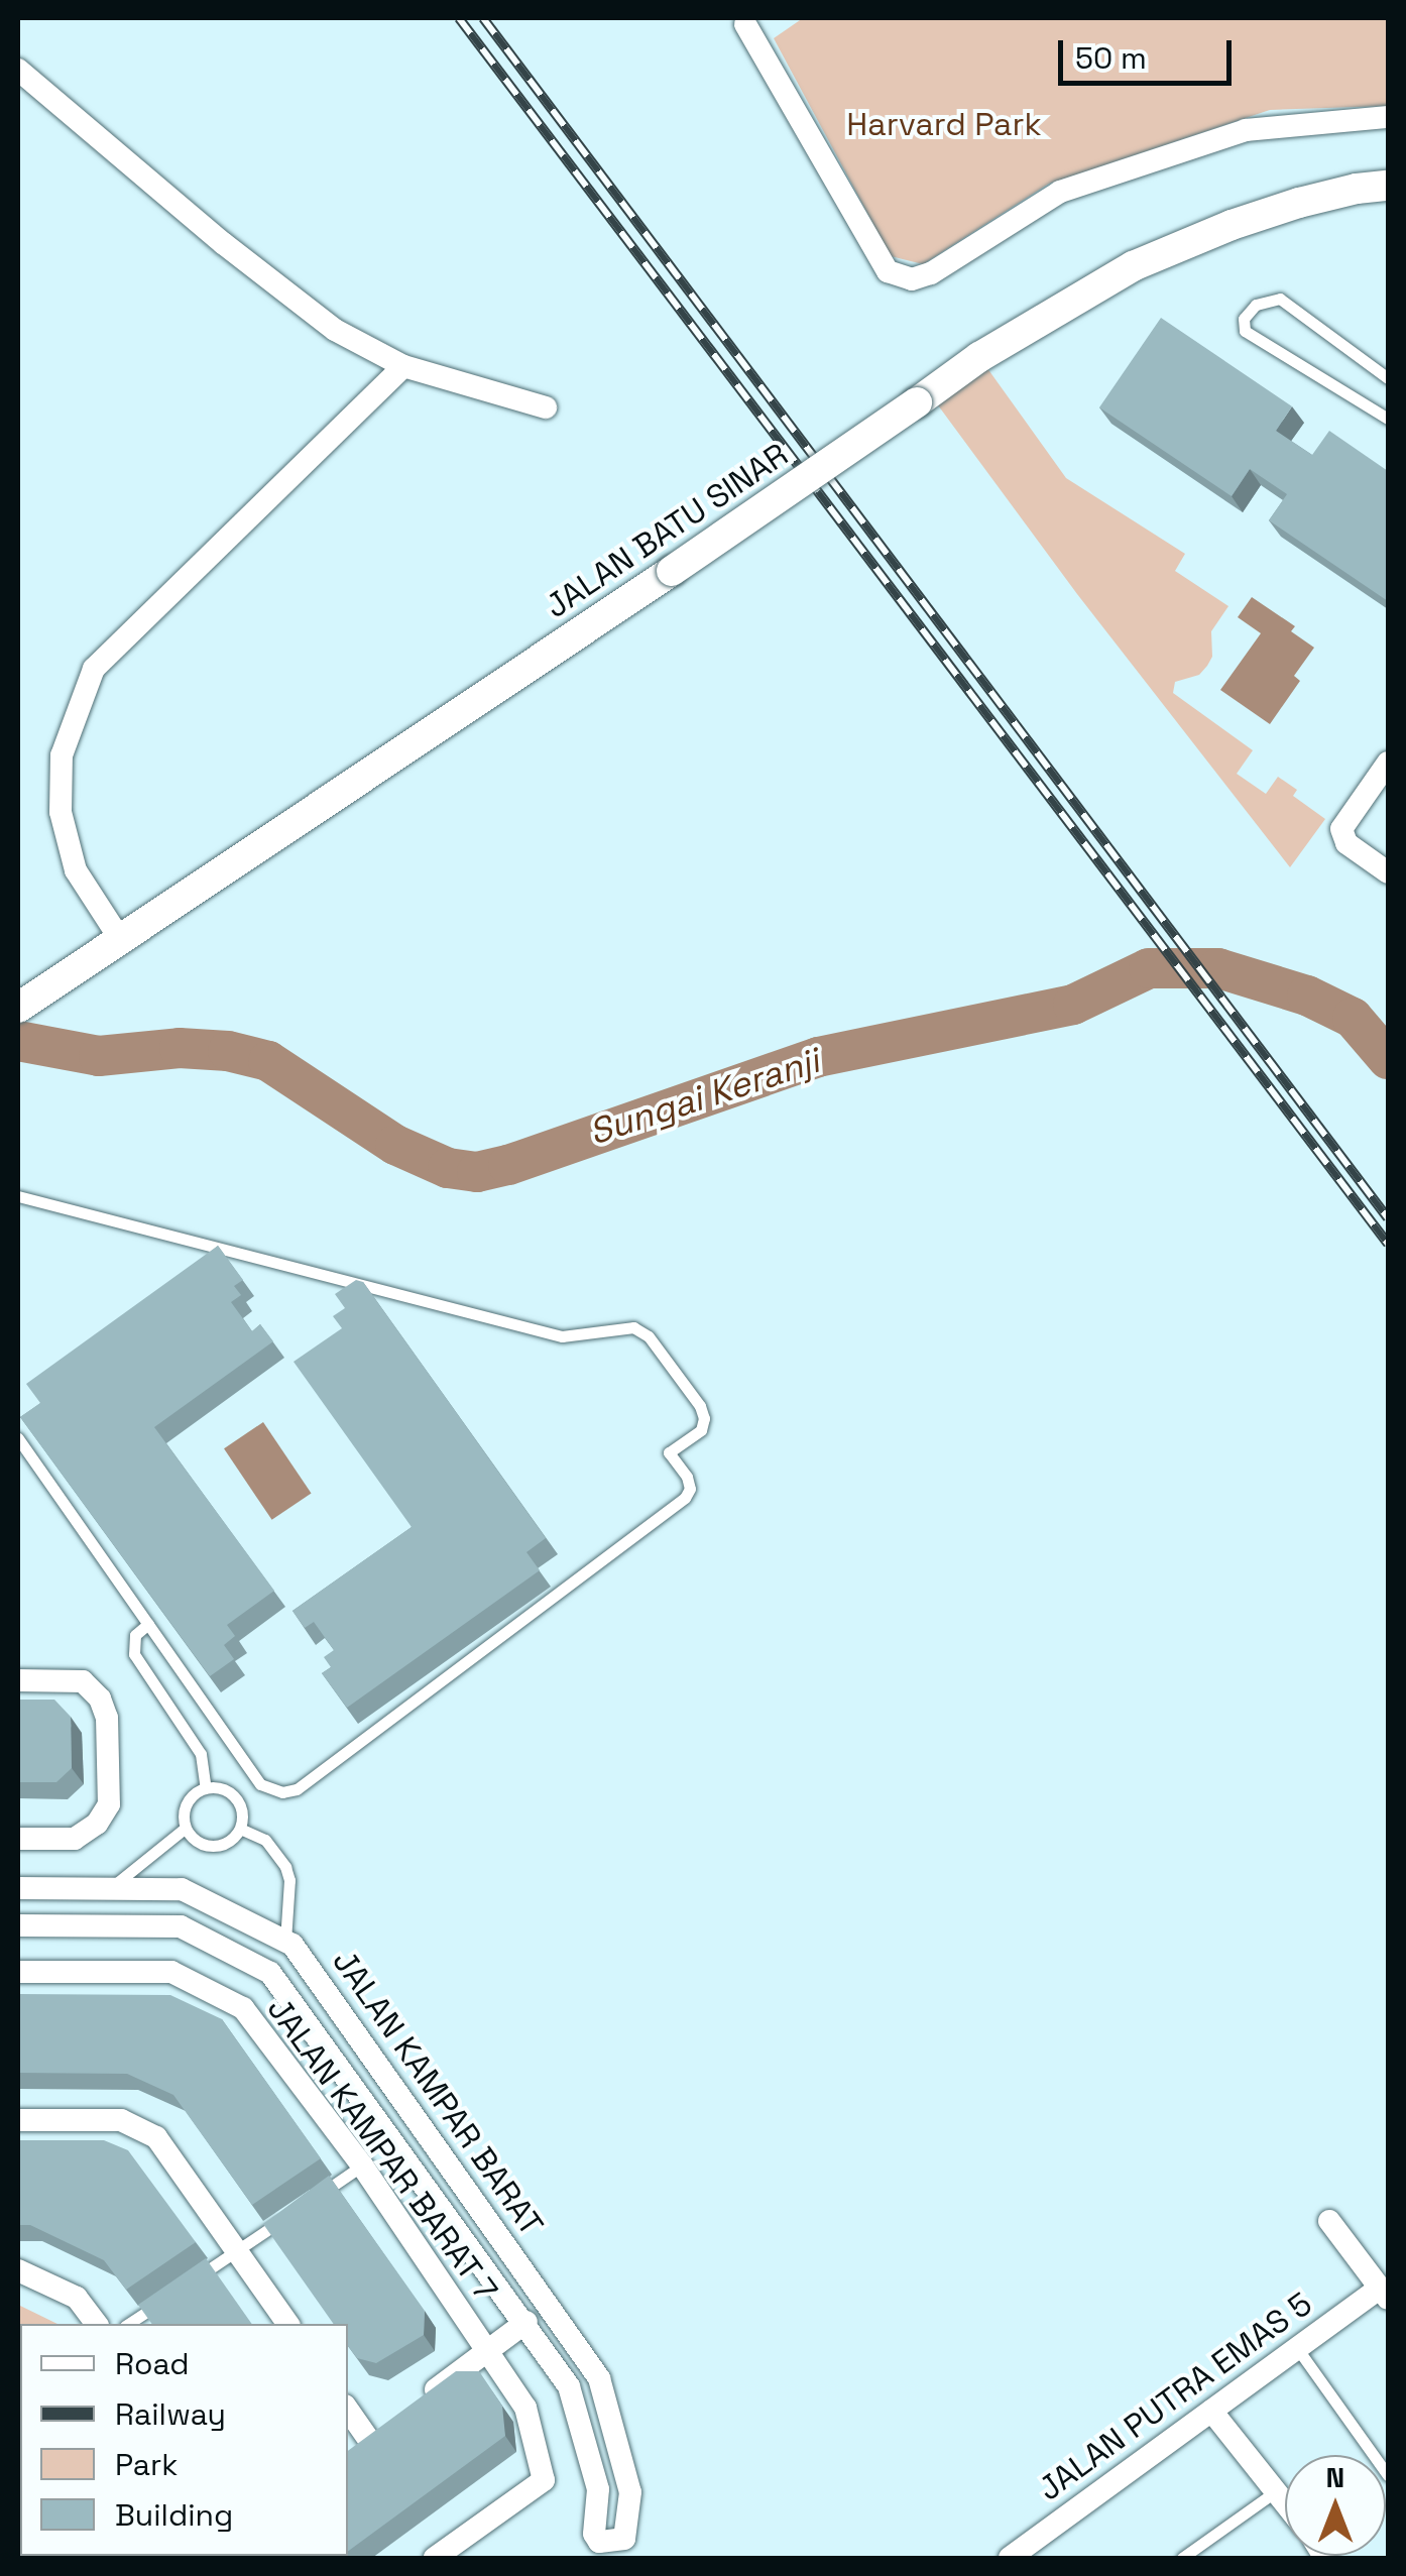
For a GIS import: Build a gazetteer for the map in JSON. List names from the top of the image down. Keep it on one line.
{"streets":{"street":["JALAN BATU SINAR","JALAN KAMPAR BARAT","JALAN KAMPAR BARAT 7","JALAN PUTRA EMAS 5"]},"water":["Sungai Keranji"],"parks":["Harvard Park"],"legend":["Road","Railway","Park","Building"],"scale_bar":"50 m","north":"top"}
